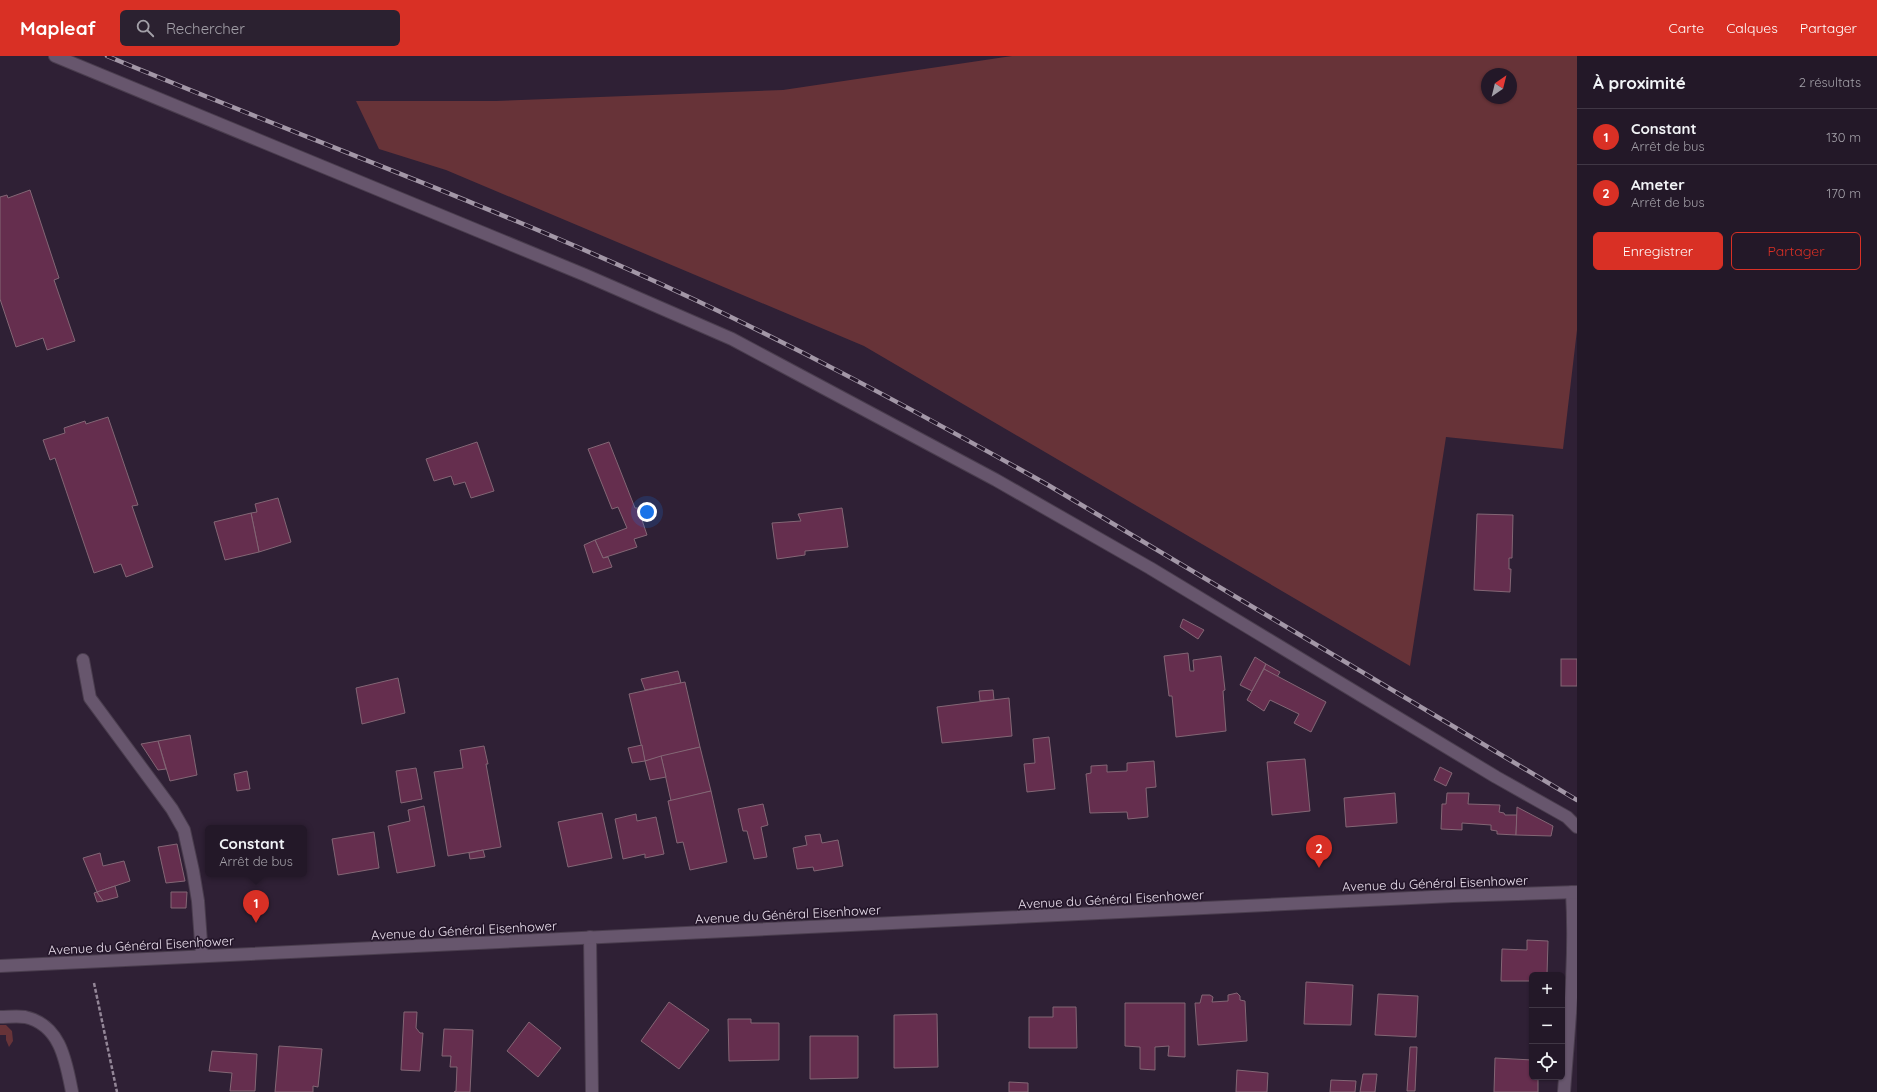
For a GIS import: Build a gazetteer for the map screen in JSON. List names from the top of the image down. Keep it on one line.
{"streets":{"main road":["Avenue du Général Eisenhower"]},"north":"top right","page":{"header":"Mapleaf","search":"Rechercher","nav":["Carte","Calques","Partager"],"heading":["À proximité","2 résultats"],"list":[{"mark":"1","name":"Constant","note":"Arrêt de bus","value":"130 m"},{"mark":"2","name":"Ameter","note":"Arrêt de bus","value":"170 m"}],"buttons":["Enregistrer","Partager"],"popup":["Constant","Arrêt de bus"],"pins":["2","1"],"map_buttons":["+","−"]}}
